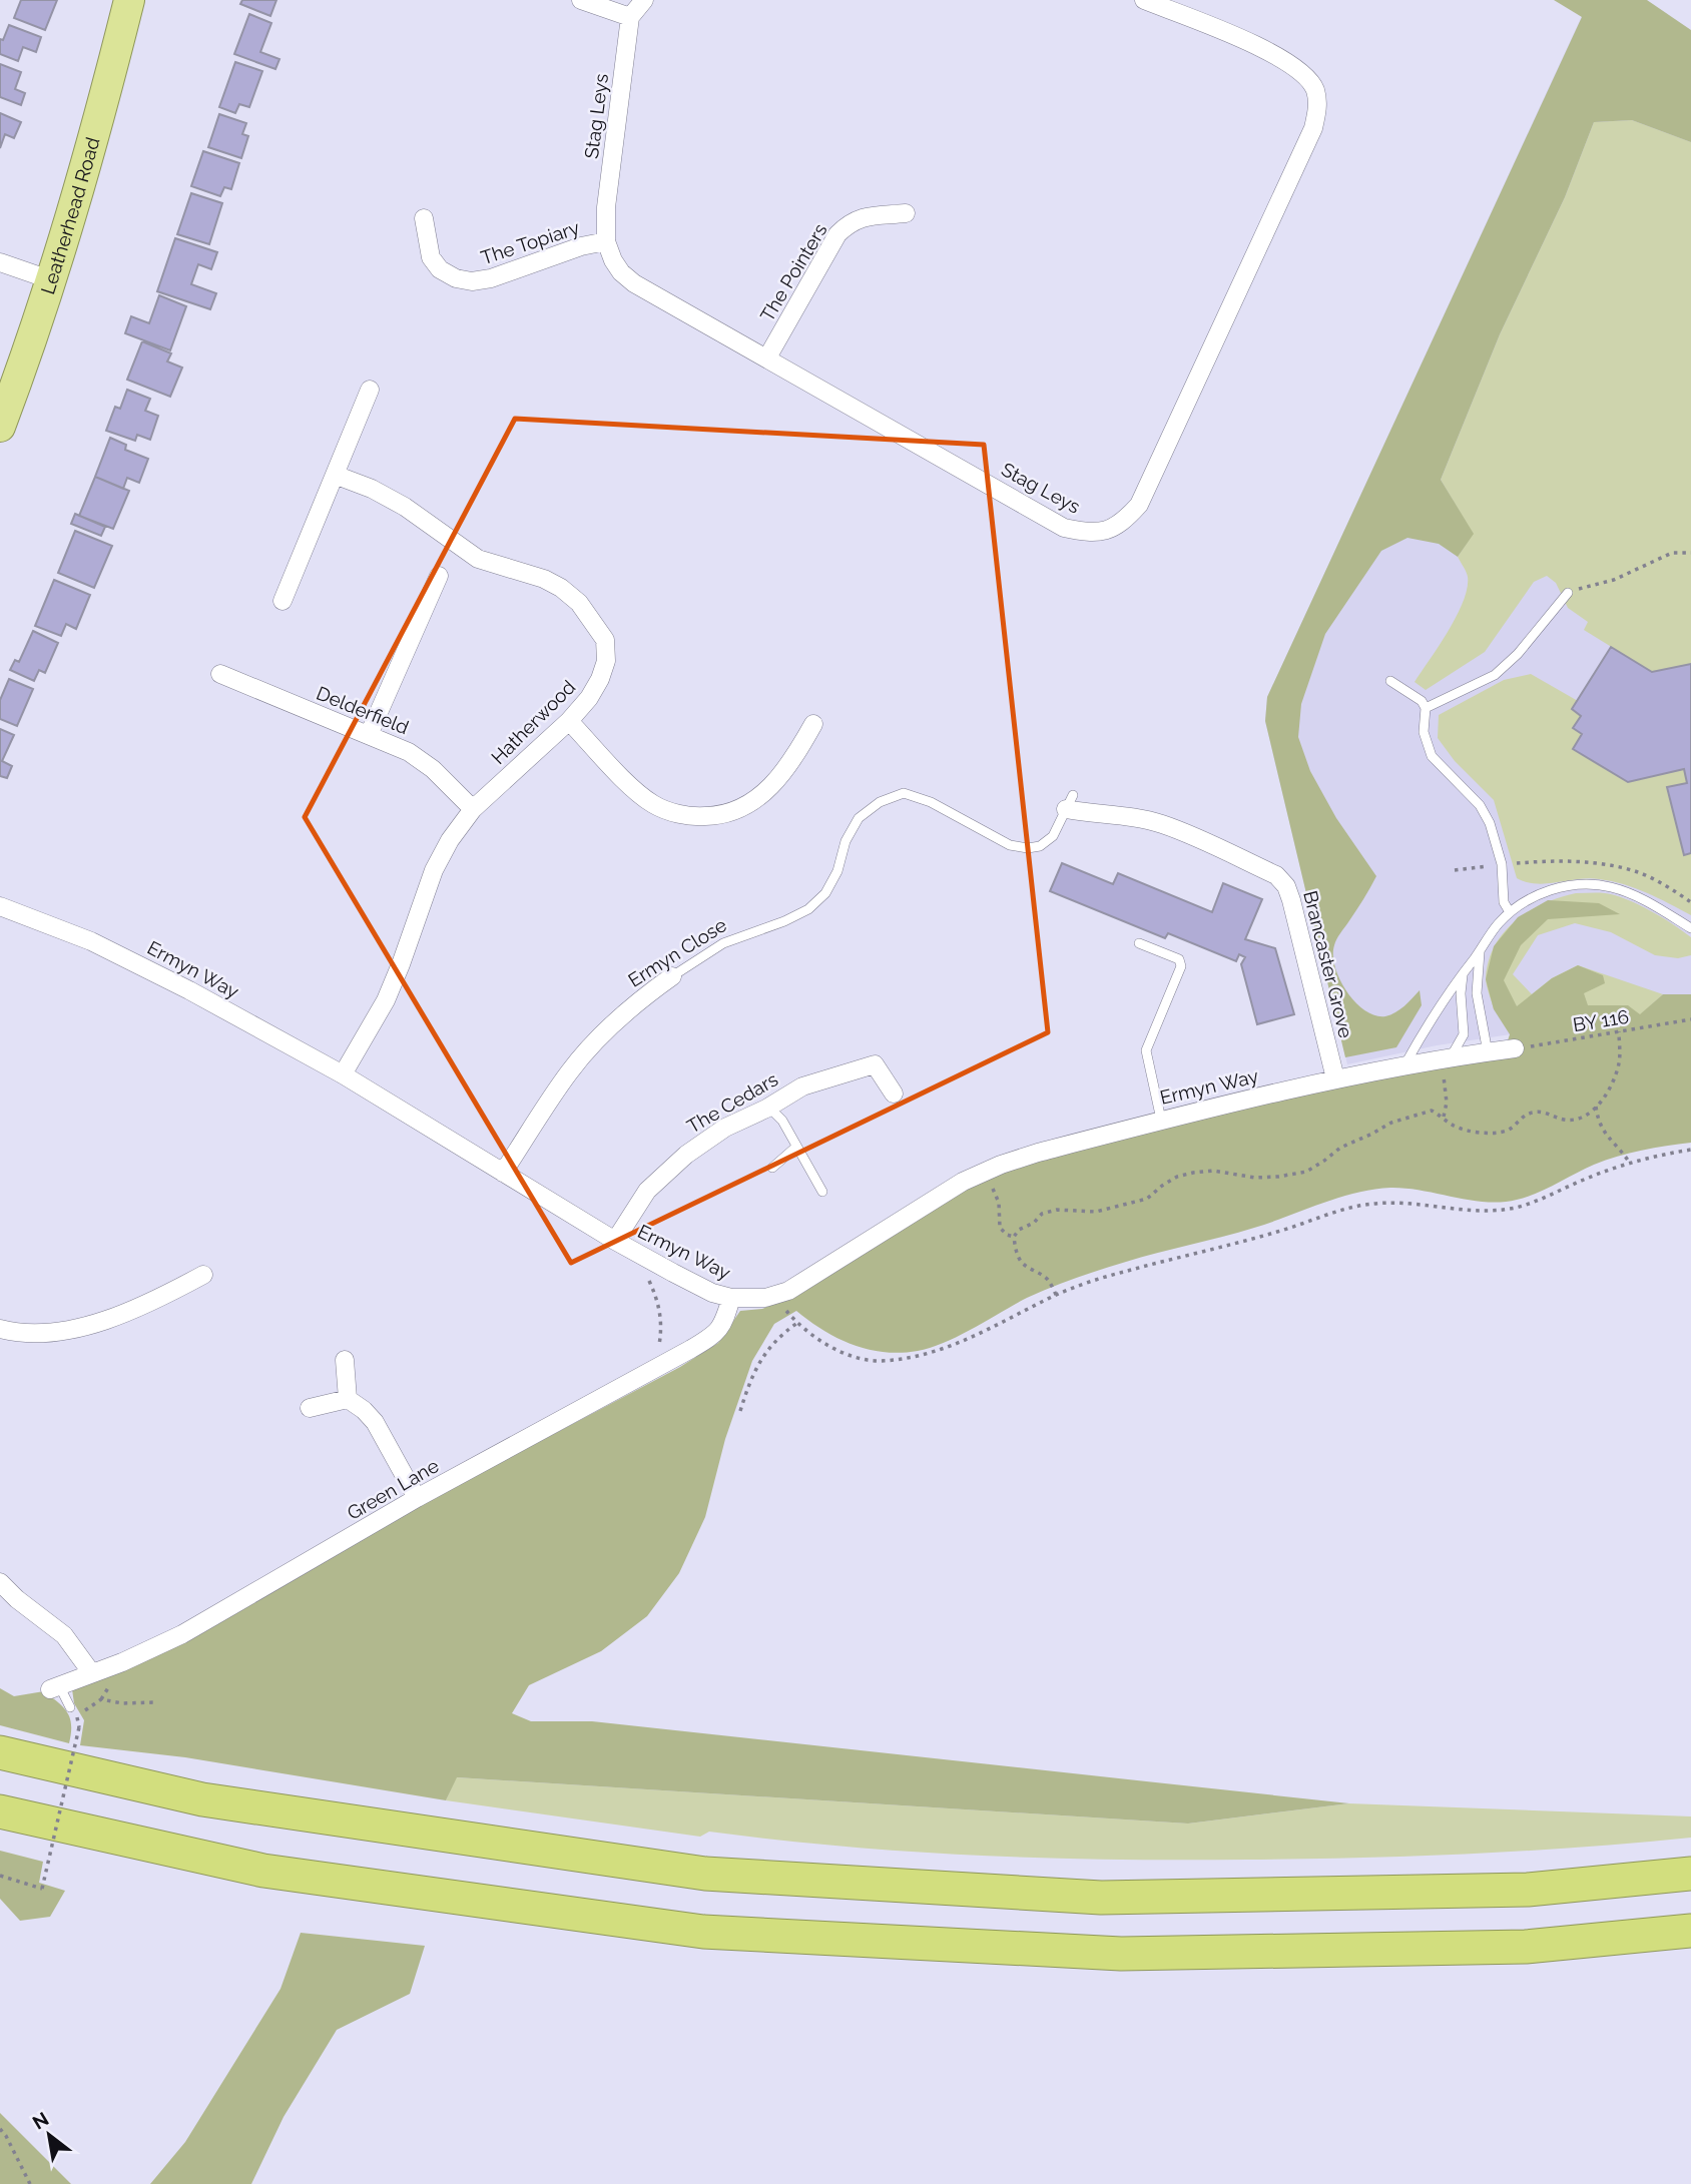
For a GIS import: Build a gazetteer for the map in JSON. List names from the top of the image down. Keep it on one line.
{"streets":{"highway":["Leatherhead Road"],"street":["Stag Leys","The Topiary","The Pointers","Delderfield","Hatherwood","Ermyn Close","Brancaster Grove","Ermyn Way","The Cedars","Green Lane"],"path":["BY 116"]},"crossings":[["Stag Leys","The Topiary"],["Stag Leys","The Pointers"],["Delderfield","Hatherwood"],["Hatherwood","Ermyn Way"],["Ermyn Close","Brancaster Grove"],["Ermyn Close","Ermyn Way"],["Brancaster Grove","Ermyn Way"],["Ermyn Way","BY 116"],["Ermyn Way","The Cedars"],["Ermyn Way","Green Lane"]],"north":"top left"}
